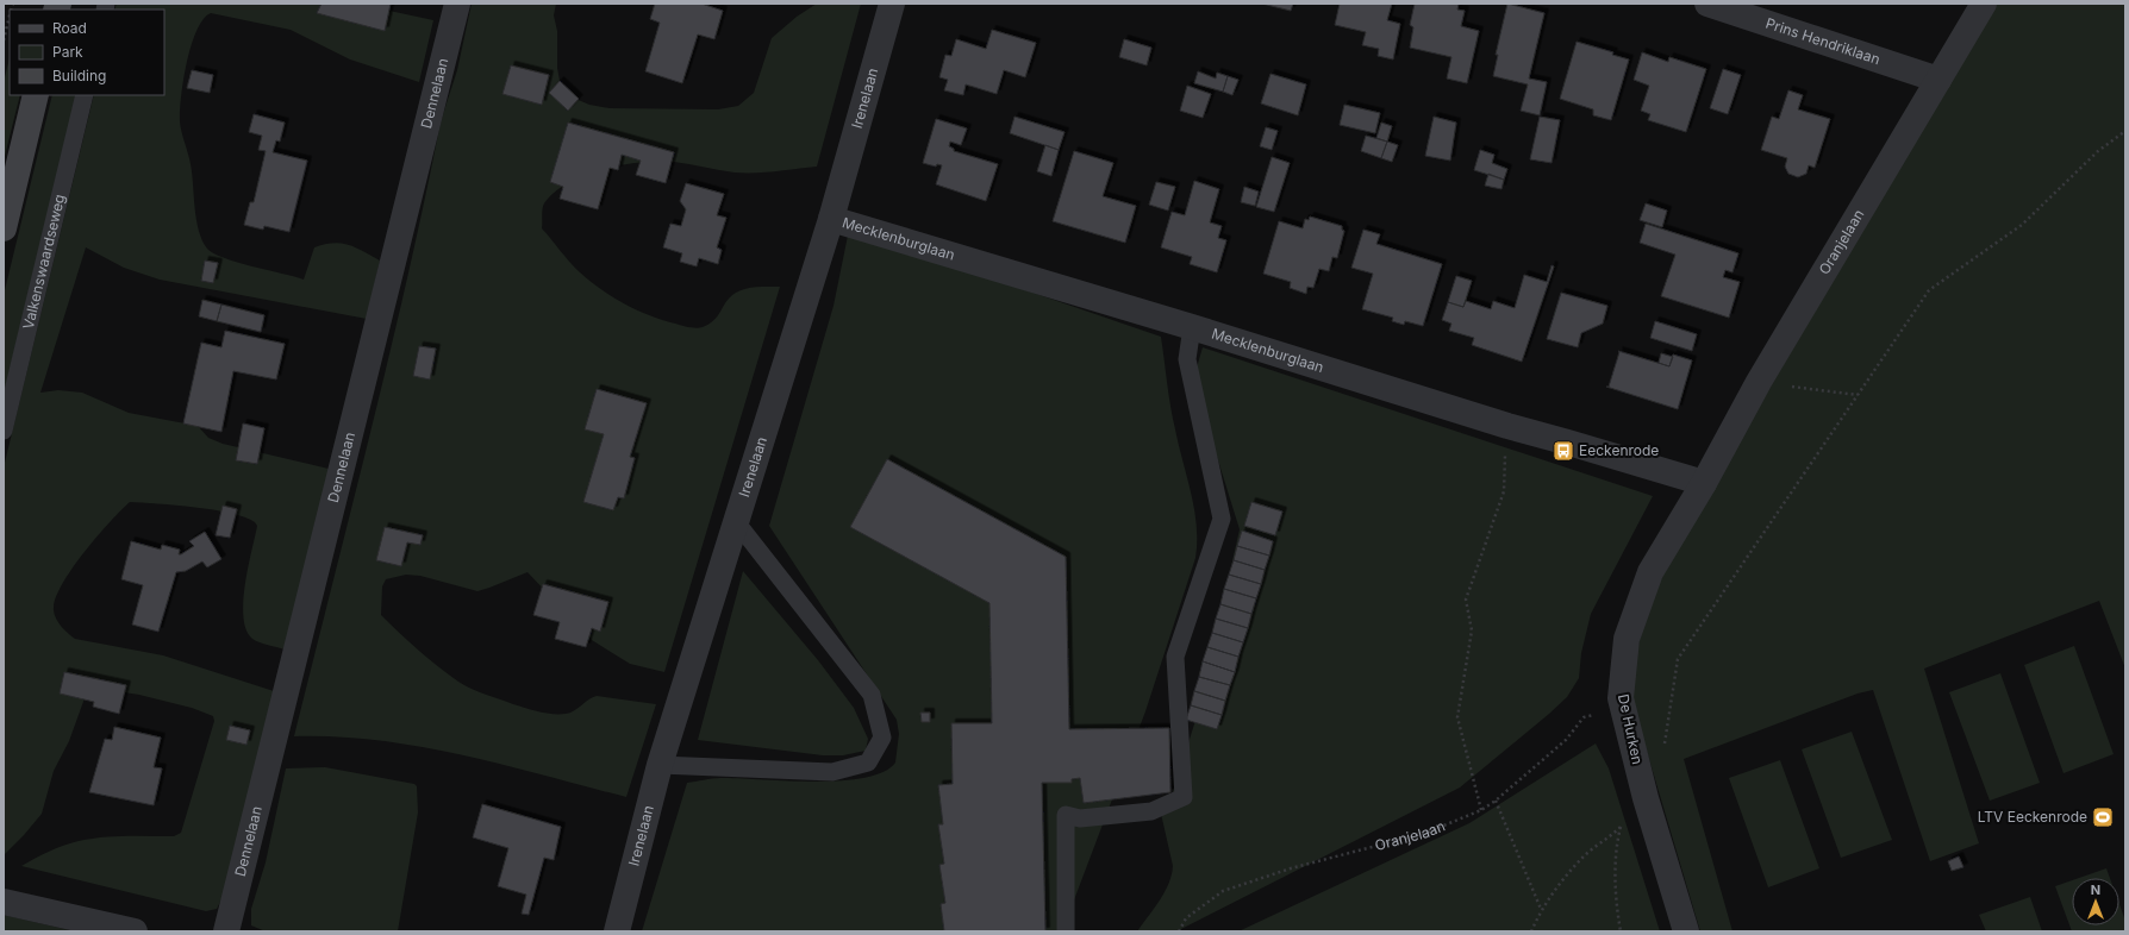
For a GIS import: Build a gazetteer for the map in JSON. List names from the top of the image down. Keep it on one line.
{"streets":{"street":["Prins Hendriklaan","Dennelaan","Irenelaan","Mecklenburglaan","Oranjelaan","De Hurken"],"lane":["Valkenswaardseweg"]},"crossings":[["Prins Hendriklaan","Oranjelaan"],["Irenelaan","Mecklenburglaan"],["Mecklenburglaan","Oranjelaan"],["Mecklenburglaan","De Hurken"],["Oranjelaan","De Hurken"]],"places":{"bus stop":["Eeckenrode"],"sports":["LTV Eeckenrode"]},"legend":["Road","Park","Building"],"north":"top"}
